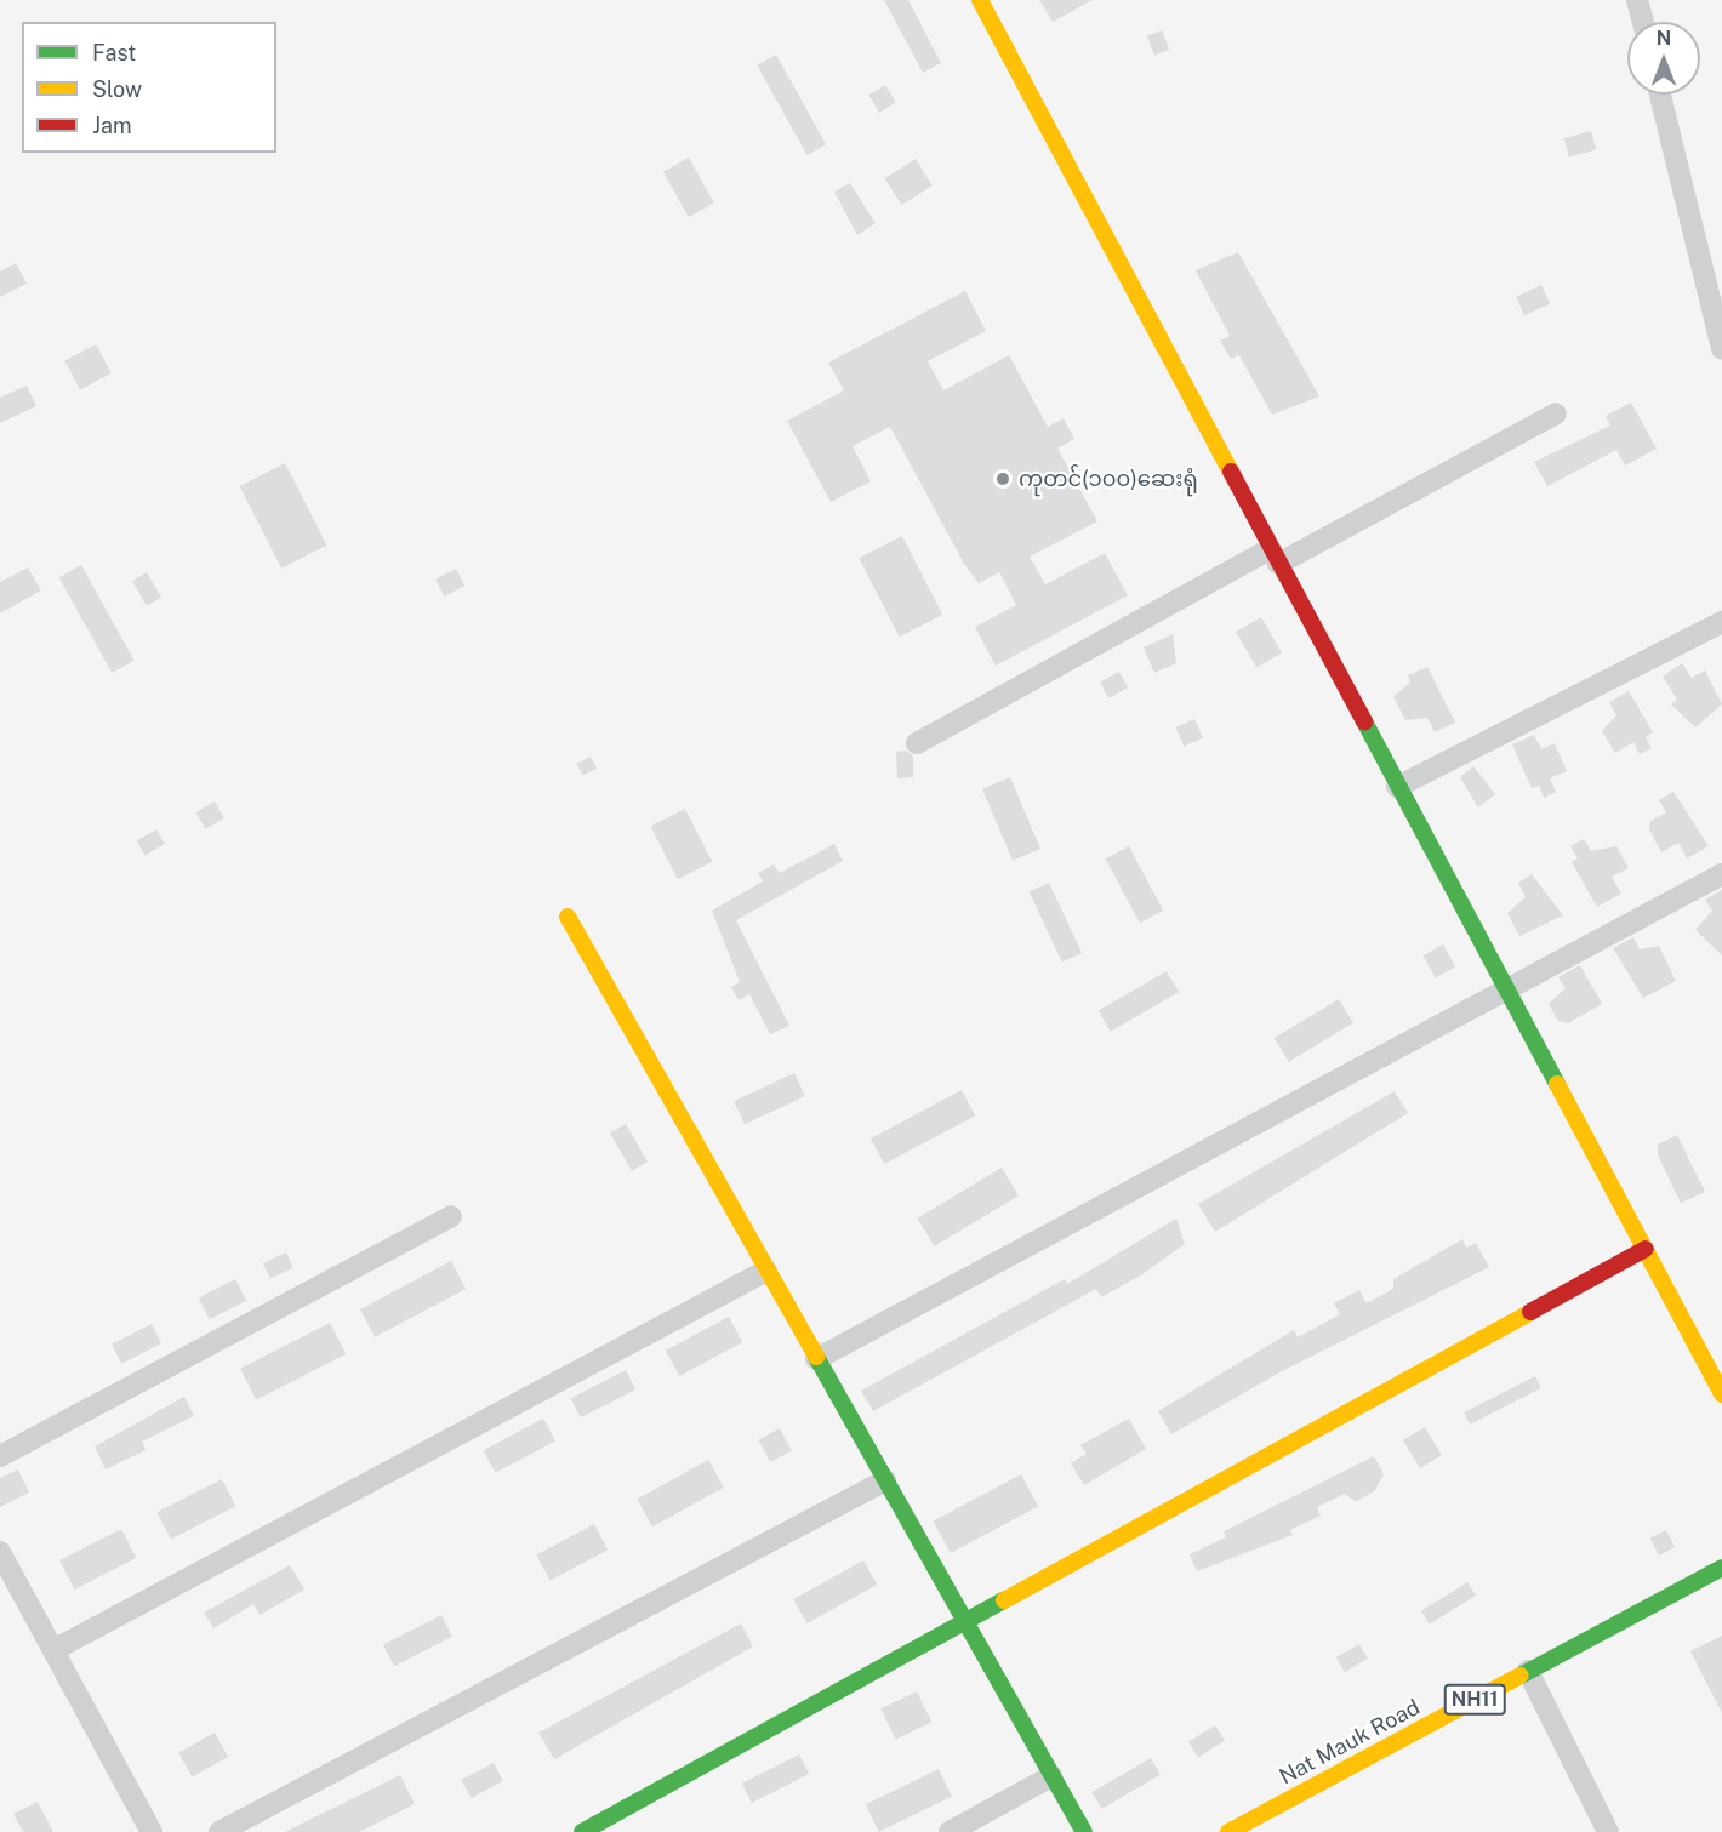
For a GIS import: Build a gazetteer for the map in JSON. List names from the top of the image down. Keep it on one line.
{"streets":{"main road":["NH11","Nat Mauk Road"]},"places":["ကုတင်(၁၀၀)ဆေးရုံ"],"legend":["Fast","Slow","Jam"],"north":"top"}
